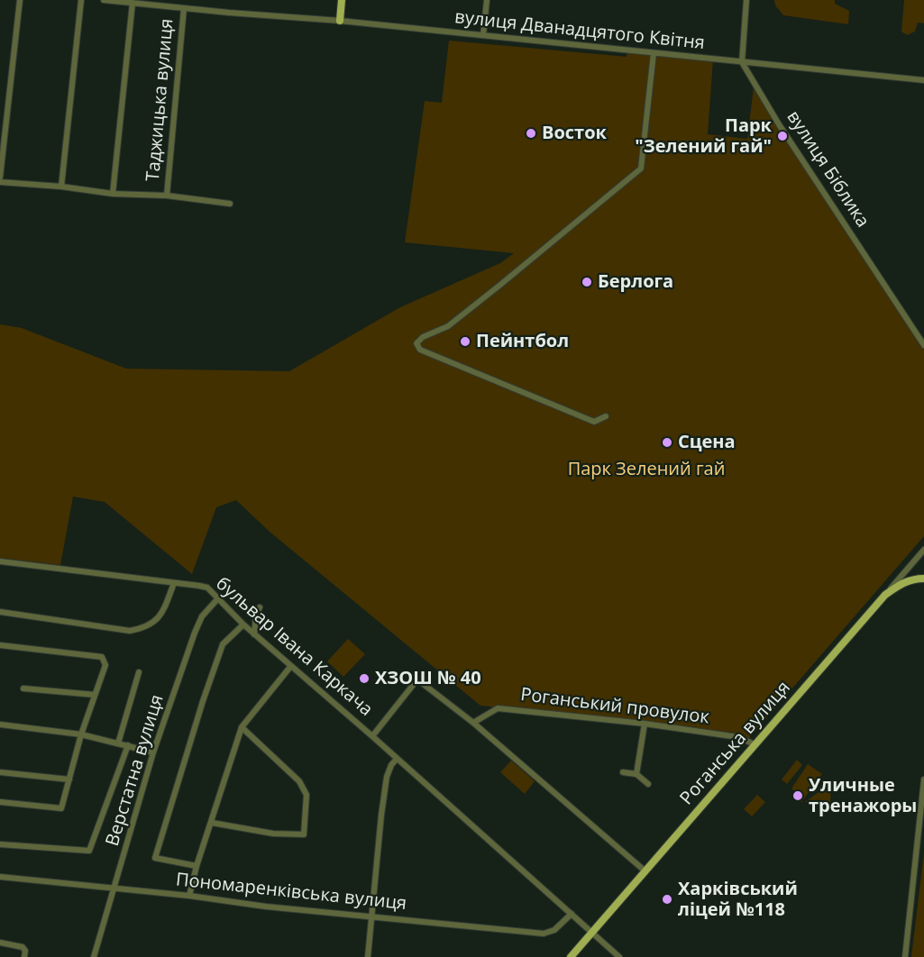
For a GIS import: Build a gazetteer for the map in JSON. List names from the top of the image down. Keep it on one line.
{"streets":{"main road":["Роганська вулиця"],"street":["вулиця Дванадцятого Квітня","Таджицька вулиця","вулиця Біблика","бульвар Івана Каркача","Роганський провулок","Верстатна вулиця","Пономаренківська вулиця"]},"crossings":[["вулиця Дванадцятого Квітня","Таджицька вулиця"],["вулиця Дванадцятого Квітня","вулиця Біблика"],["бульвар Івана Каркача","Роганський провулок"],["бульвар Івана Каркача","Роганська вулиця"],["бульвар Івана Каркача","Верстатна вулиця"],["бульвар Івана Каркача","Пономаренківська вулиця"],["Роганський провулок","Роганська вулиця"],["Верстатна вулиця","Пономаренківська вулиця"]],"parks":["Парк Зелений гай"],"places":["Восток","Парк \"Зелений гай\"","Берлога","Пейнтбол","Сцена","ХЗОШ № 40","Уличные тренажоры","Харківський ліцей №118"]}
